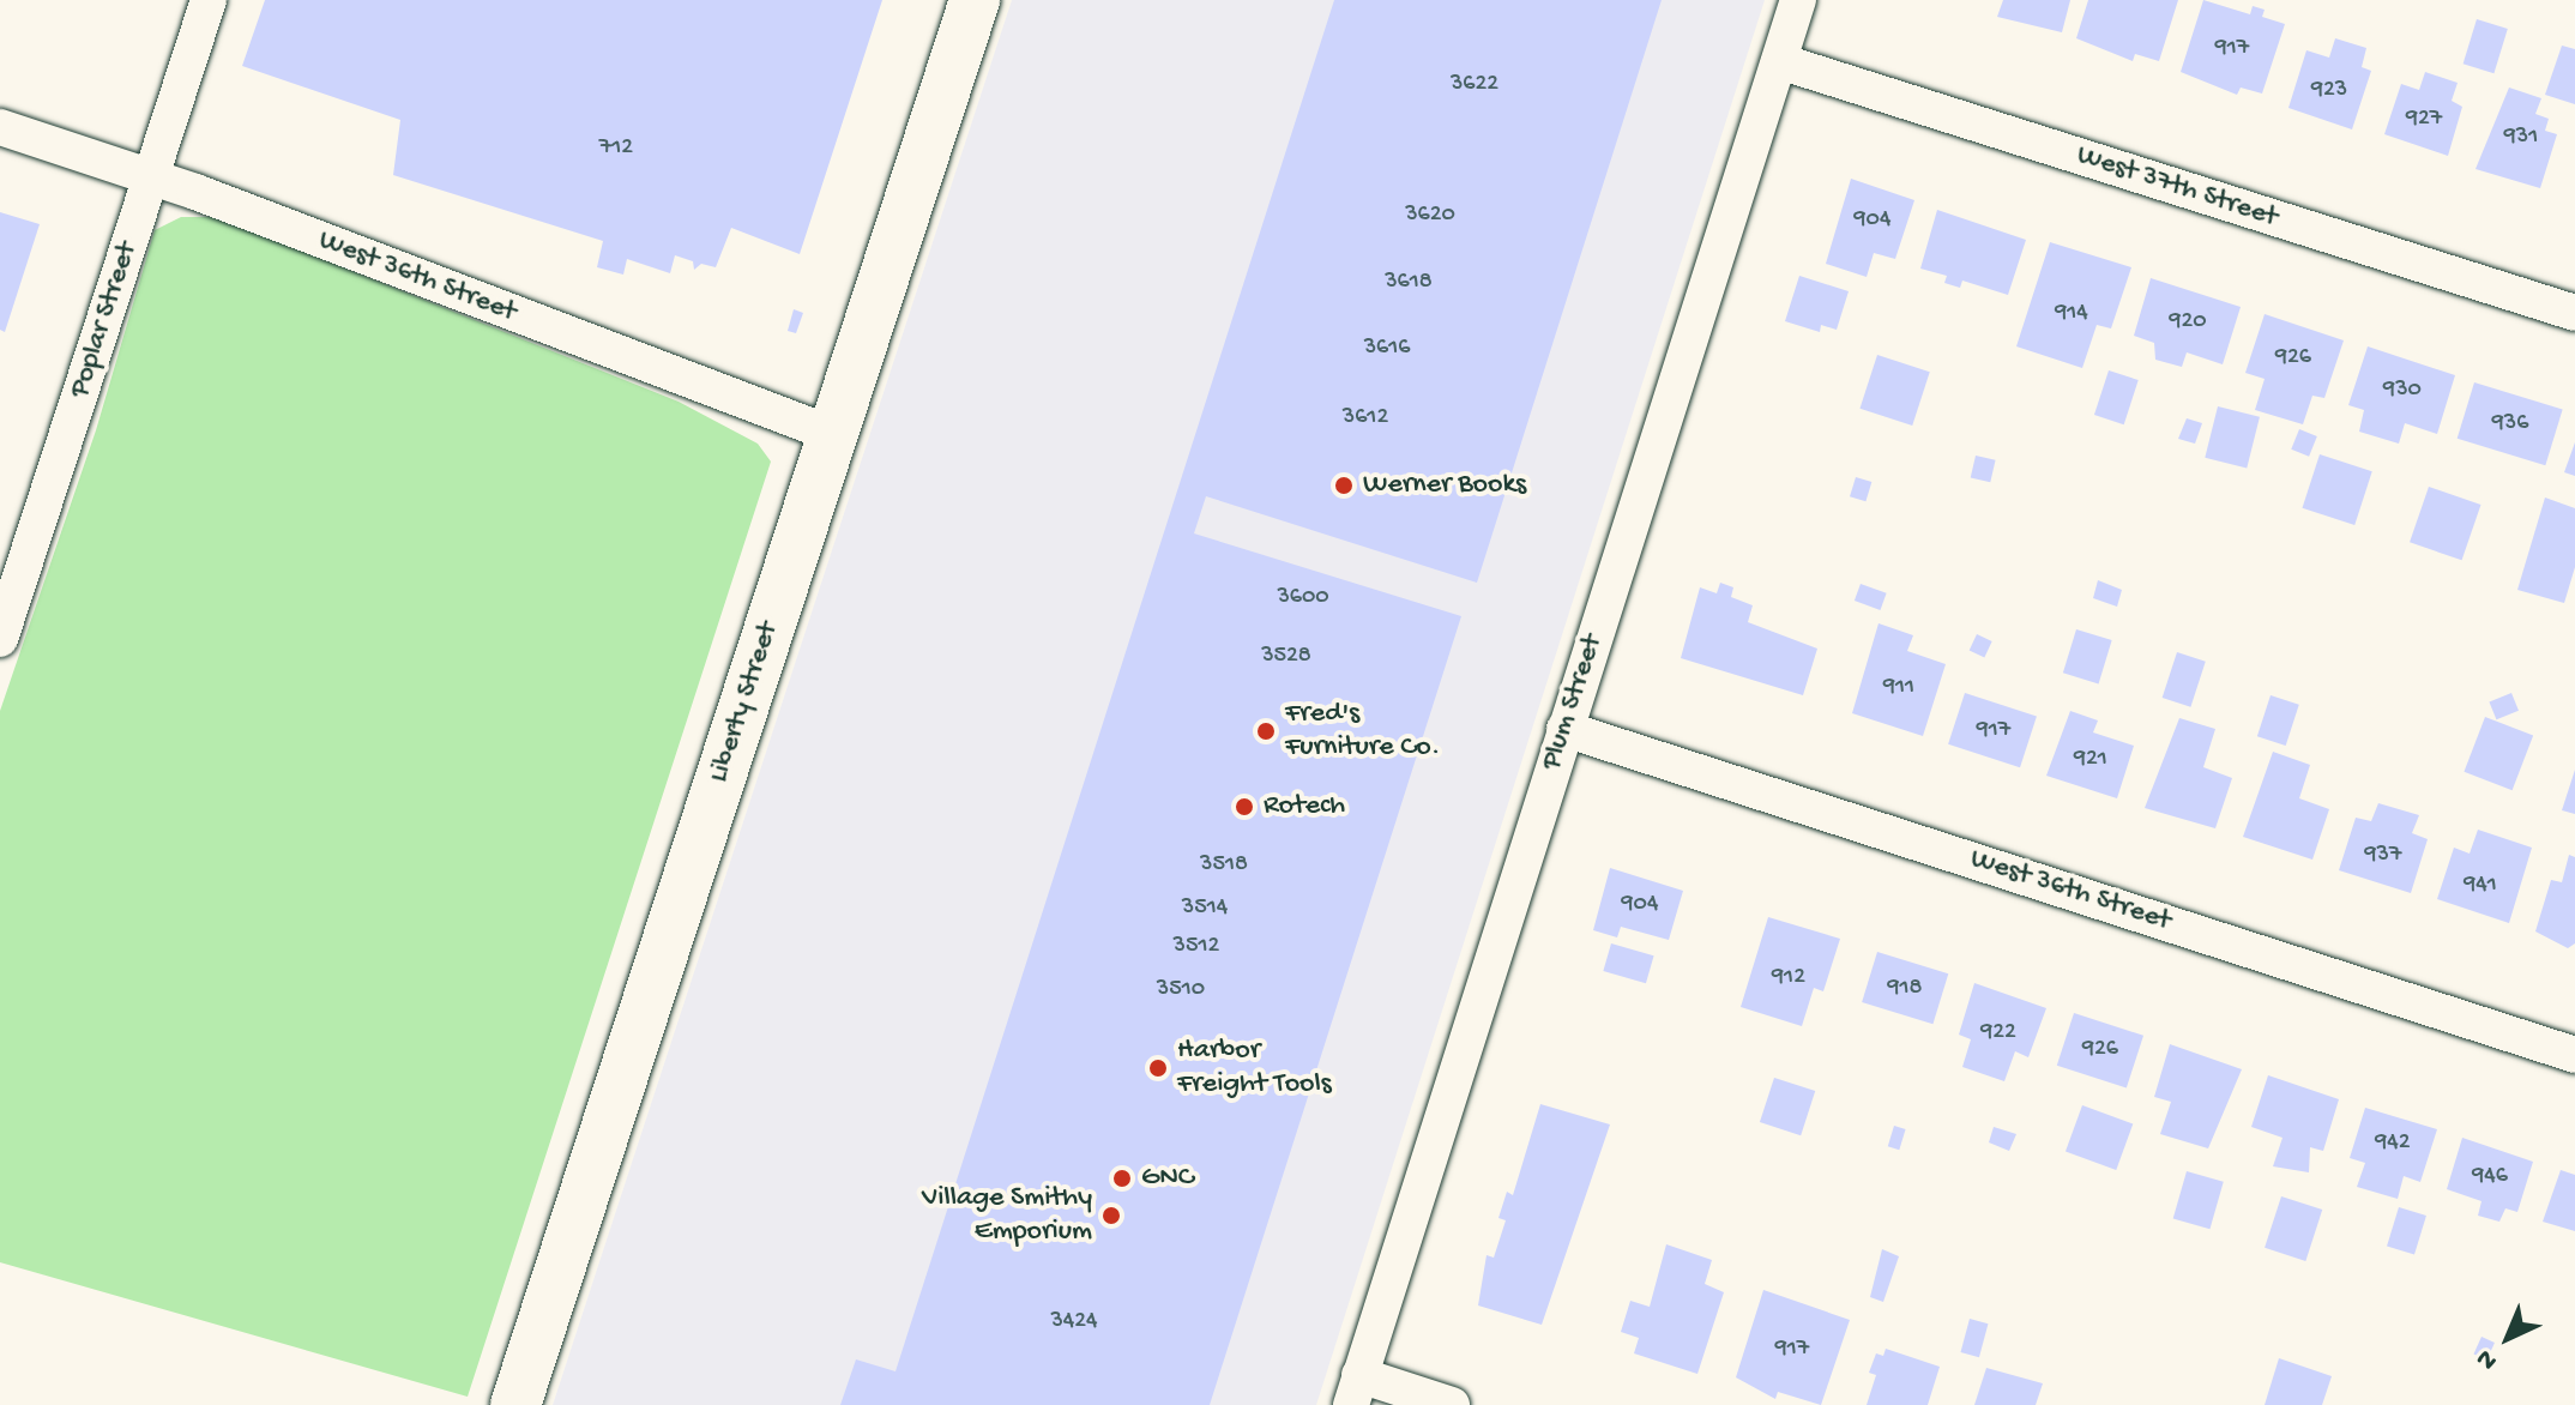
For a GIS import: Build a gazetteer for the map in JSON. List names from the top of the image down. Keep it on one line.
{"streets":{"street":["West 37th Street","West 36th Street","Poplar Street","Liberty Street","Plum Street"]},"crossings":[["West 37th Street","Plum Street"],["West 36th Street","Poplar Street"],["West 36th Street","Liberty Street"],["West 36th Street","Plum Street"]],"places":["Werner Books","Fred's Furniture Co.","Rotech","Harbor Freight Tools","GNC","Village Smithy Emporium"],"house_numbers":["917","3622","923","927","931","712","3620","904","3618","914","920","3616","926","930","3612","936","3600","3528","911","917","921","937","3518","941","904","3514","3512","912","918","3510","922","926","942","946","3424","917"],"north":"bottom left"}
